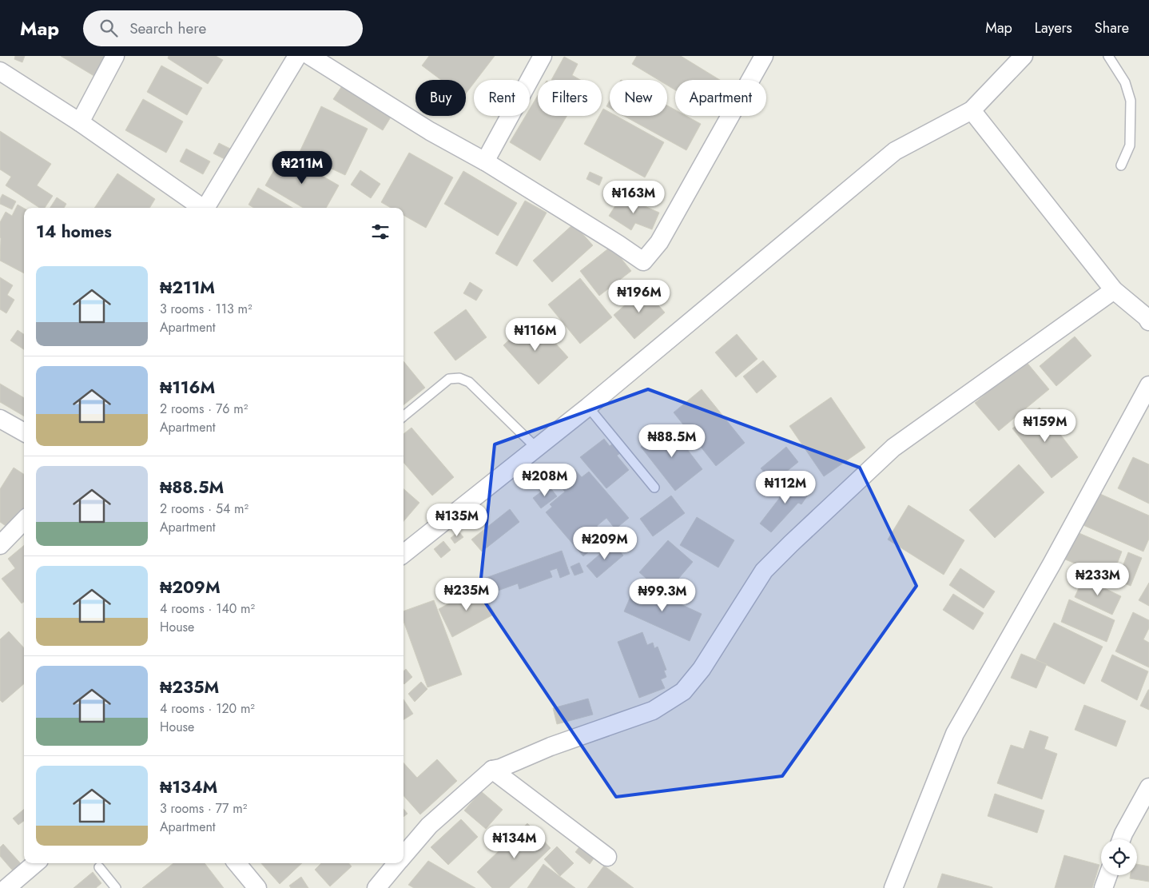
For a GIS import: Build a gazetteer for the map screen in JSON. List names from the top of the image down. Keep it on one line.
{"page":{"header":"Map","search":"Search here","nav":["Map","Layers","Share"],"chip":["Buy","Rent","Filters","New","Apartment"],"price":["₦211M","₦163M","₦196M","₦116M","₦159M","₦88.5M","₦208M","₦112M","₦135M","₦209M","₦233M","₦235M","₦99.3M","₦134M"],"heading":"14 homes","list":[{"name":"₦211M","note":"3 rooms · 113 m² · Apartment"},{"name":"₦116M","note":"2 rooms · 76 m² · Apartment"},{"name":"₦88.5M","note":"2 rooms · 54 m² · Apartment"},{"name":"₦209M","note":"4 rooms · 140 m² · House"},{"name":"₦235M","note":"4 rooms · 120 m² · House"},{"name":"₦134M","note":"3 rooms · 77 m² · Apartment"}]}}
